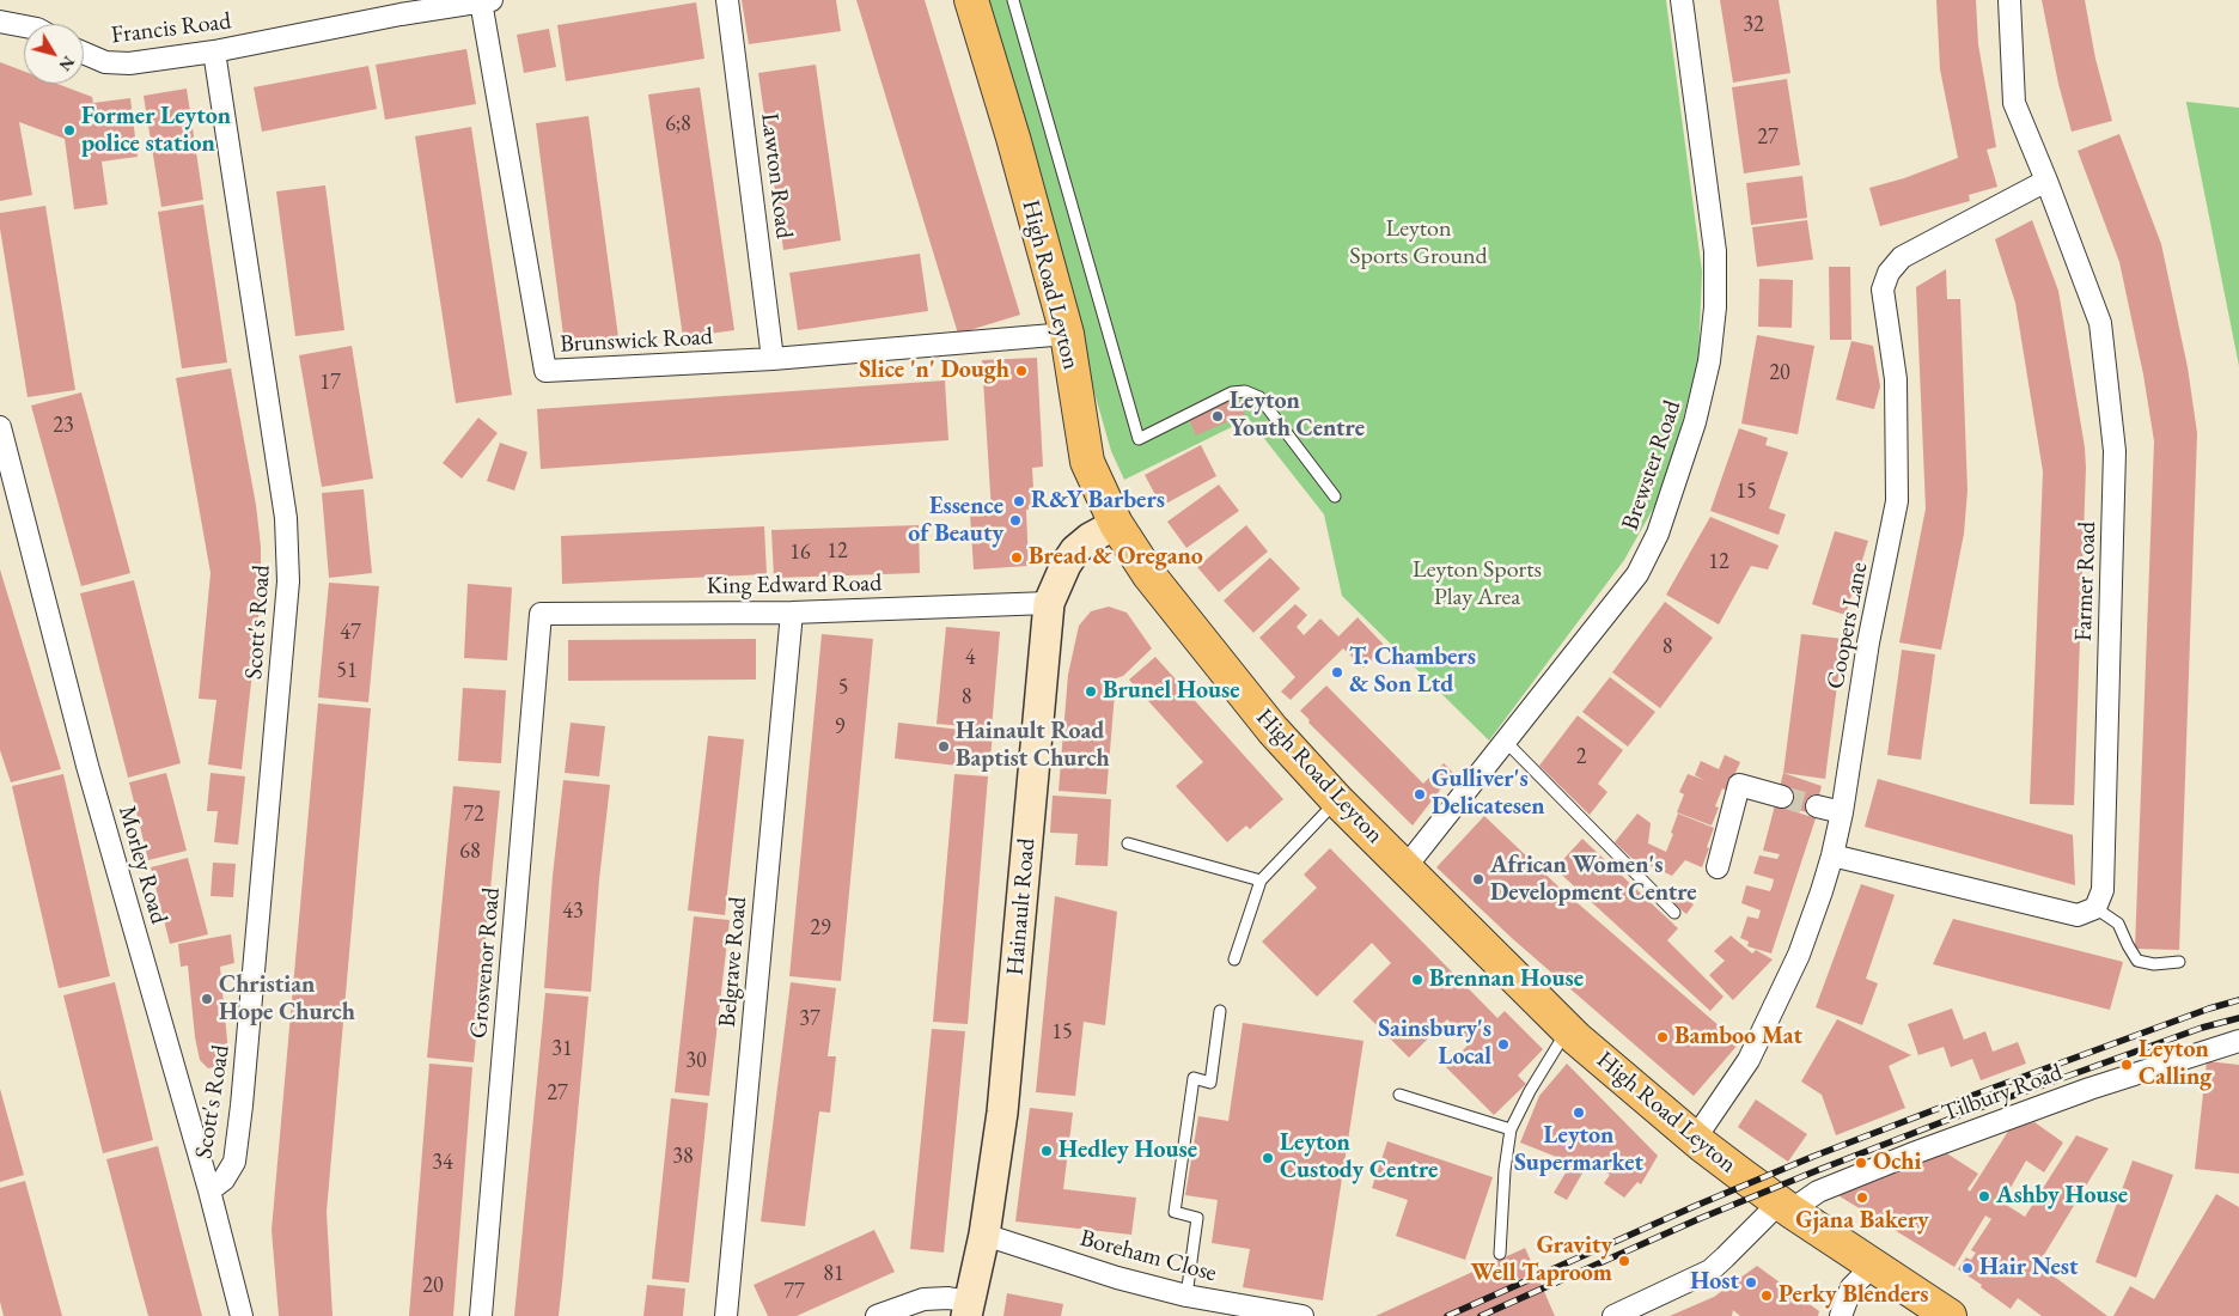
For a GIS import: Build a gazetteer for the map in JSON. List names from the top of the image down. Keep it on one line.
{"streets":{"main road":["High Road Leyton"],"street":["Francis Road","Lawton Road","Brunswick Road","Brewster Road","Farmer Road","King Edward Road","Scott's Road","Coopers Lane","Morley Road","Hainault Road","Belgrave Road","Grosvenor Road","Tilbury Road","Boreham Close"]},"crossings":[["Francis Road","Brunswick Road"],["Francis Road","Scott's Road"],["Lawton Road","Brunswick Road"],["High Road Leyton","Brunswick Road"],["High Road Leyton","Brewster Road"],["High Road Leyton","Coopers Lane"],["High Road Leyton","Hainault Road"],["High Road Leyton","Tilbury Road"],["Farmer Road","Coopers Lane"],["King Edward Road","Hainault Road"],["King Edward Road","Belgrave Road"],["King Edward Road","Grosvenor Road"],["Scott's Road","Morley Road"],["Hainault Road","Boreham Close"]],"parks":["Leyton Sports Ground","Leyton Sports Play Area"],"places":["Former Leyton police station","Slice 'n' Dough","Leyton Youth Centre","R&Y Barbers","Essence of Beauty","Bread & Oregano","T. Chambers & Son Ltd","Brunel House","Hainault Road Baptist Church","Gulliver's Delicatesen","African Women's Development Centre","Brennan House","Christian Hope Church","Bamboo Mat","Sainsbury's Local","Leyton Calling","Leyton Supermarket","Hedley House","Leyton Custody Centre","Ochi","Ashby House","Gjana Bakery","Gravity Well Taproom","Hair Nest","Host","Perky Blenders"],"house_numbers":["32","6;8","27","20","17","23","15","12","16","12","47","8","4","51","5","8","9","2","72","68","43","29","37","15","31","30","27","38","34","81","20","77"],"north":"bottom right"}
